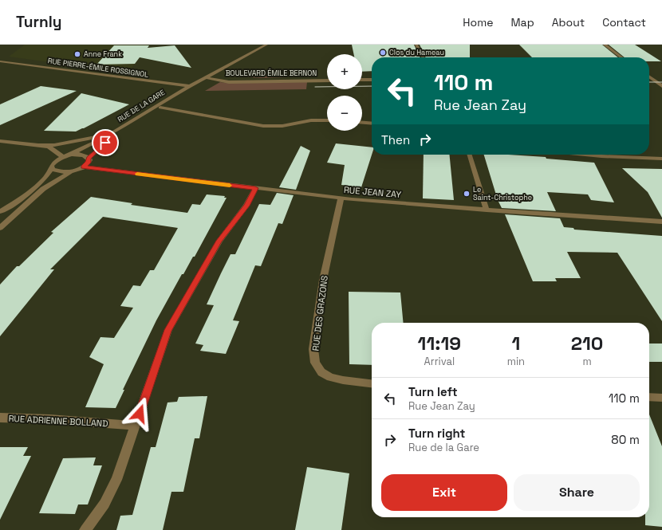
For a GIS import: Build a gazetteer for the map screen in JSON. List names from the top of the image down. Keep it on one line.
{"streets":{"street":["RUE PIERRE-ÉMILE ROSSIGNOL","BOULEVARD ÉMILE BERNON","RUE DE LA GARE","RUE JEAN ZAY","RUE DES GRAZONS","RUE ADRIENNE BOLLAND"]},"crossings":[["RUE PIERRE-ÉMILE ROSSIGNOL","RUE DE LA GARE"],["BOULEVARD ÉMILE BERNON","RUE DE LA GARE"],["RUE DE LA GARE","RUE JEAN ZAY"],["RUE JEAN ZAY","RUE DES GRAZONS"]],"places":["Clos du Hameau","Anne Frank","Le Saint-Christophe"],"page":{"header":"Turnly","nav":["Home","Map","About","Contact"],"map_buttons":["+","−"],"turn":["110 m","Rue Jean Zay"],"then":"Then","eta":["11:19","Arrival","1","min","210","m"],"list":[{"name":"Turn left","note":"Rue Jean Zay","value":"110 m"},{"name":"Turn right","note":"Rue de la Gare","value":"80 m"}],"buttons":["Exit","Share"]}}
